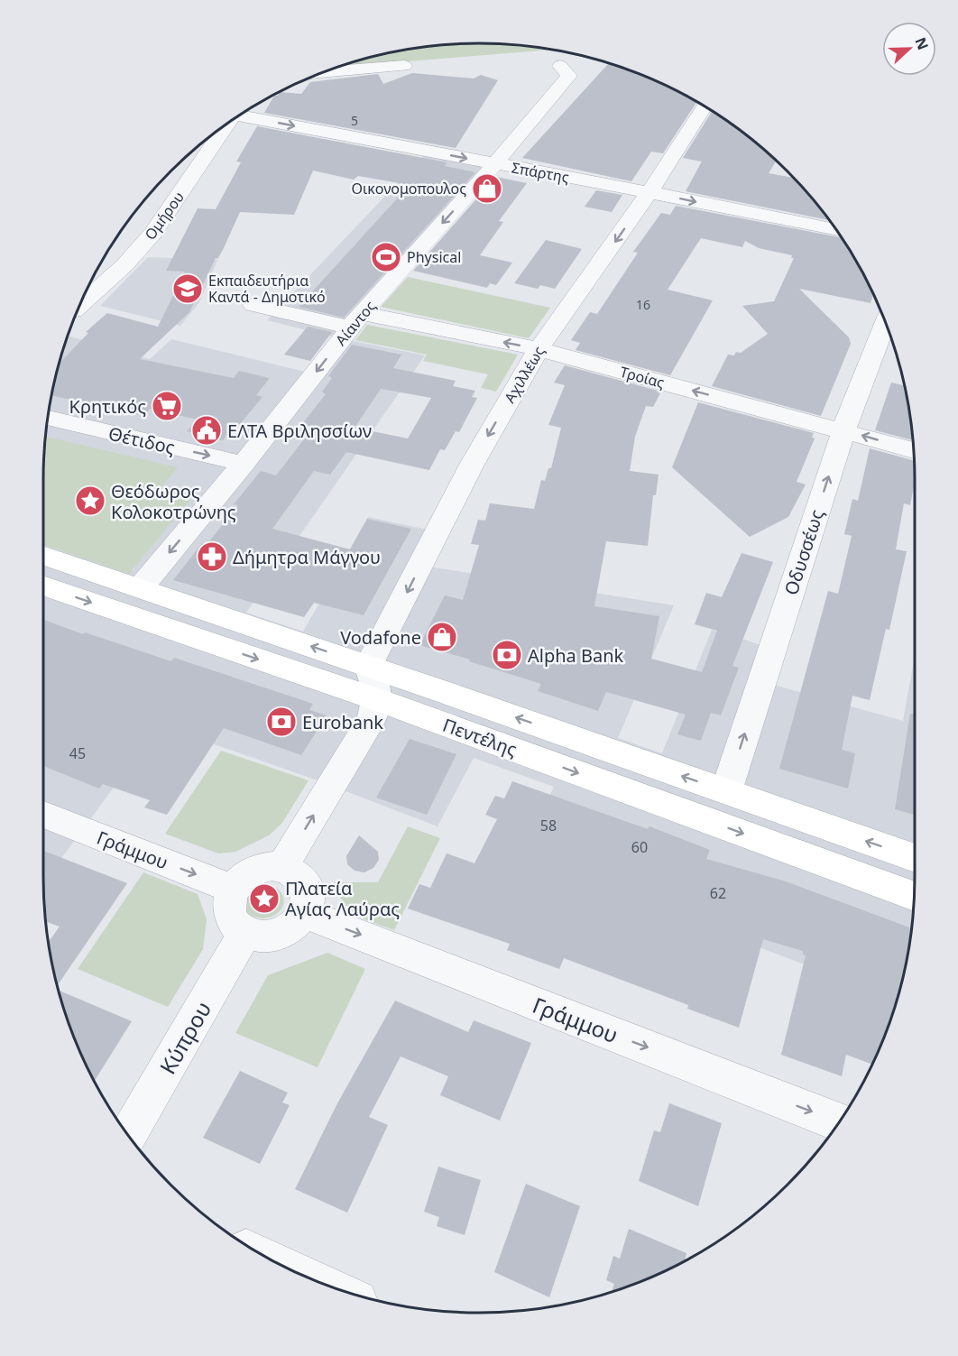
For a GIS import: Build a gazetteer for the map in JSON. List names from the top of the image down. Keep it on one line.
{"streets":{"main road":["Πεντέλης"],"street":["Σπάρτης","Ομήρου","Αίαντος","Αχιλλέως","Τροίας","Θέτιδος","Οδυσσέως","Γράμμου","Κύπρου"]},"crossings":[["Σπάρτης","Αίαντος"],["Σπάρτης","Αχιλλέως"],["Αίαντος","Τροίας"],["Αίαντος","Θέτιδος"],["Αίαντος","Πεντέλης"],["Αχιλλέως","Τροίας"],["Αχιλλέως","Πεντέλης"],["Τροίας","Οδυσσέως"],["Οδυσσέως","Πεντέλης"],["Γράμμου","Κύπρου"]],"one_way":["Σπάρτης","Αίαντος","Αχιλλέως","Τροίας","Θέτιδος","Οδυσσέως","Γράμμου"],"places":{"shop":["Οικονομοπουλος","Vodafone"],"sports":["Physical"],"school or university":["Εκπαιδευτήρια Καντά - Δημοτικό"],"supermarket":["Κρητικός"],"public building":["ΕΛΤΑ Βριλησσίων"],"place":["Θεόδωρος Κολοκοτρώνης","Πλατεία Αγίας Λαύρας"],"pharmacy":["Δήμητρα Μάγγου"],"bank":["Alpha Bank","Eurobank"]},"house_numbers":["5","16","45","58","60","62"],"north":"right"}
